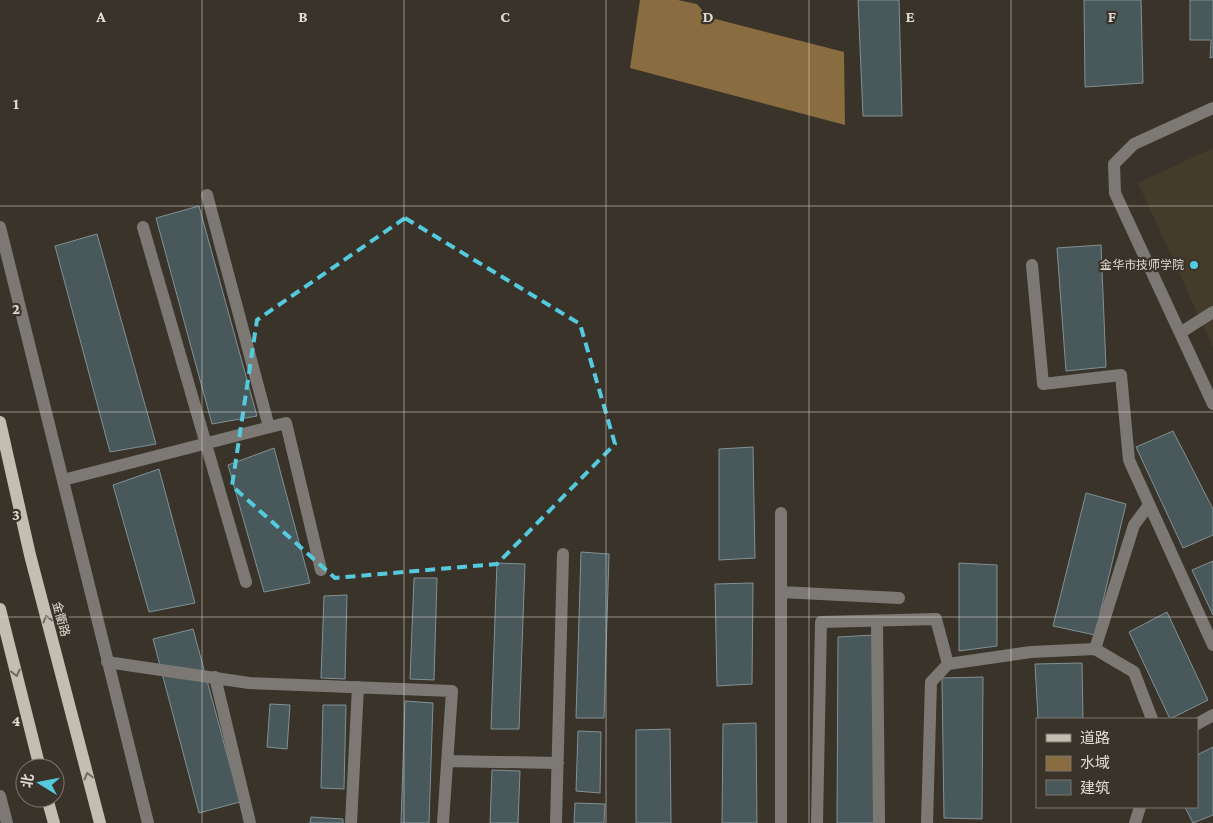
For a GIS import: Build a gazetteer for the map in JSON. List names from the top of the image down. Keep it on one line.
{"streets":{"main road":["金衢路"]},"places":["金华市技师学院"],"legend":["道路","水域","建筑"],"north":"left","grid":{"columns":["A","B","C","D","E","F"],"rows":["1","2","3","4"]}}
